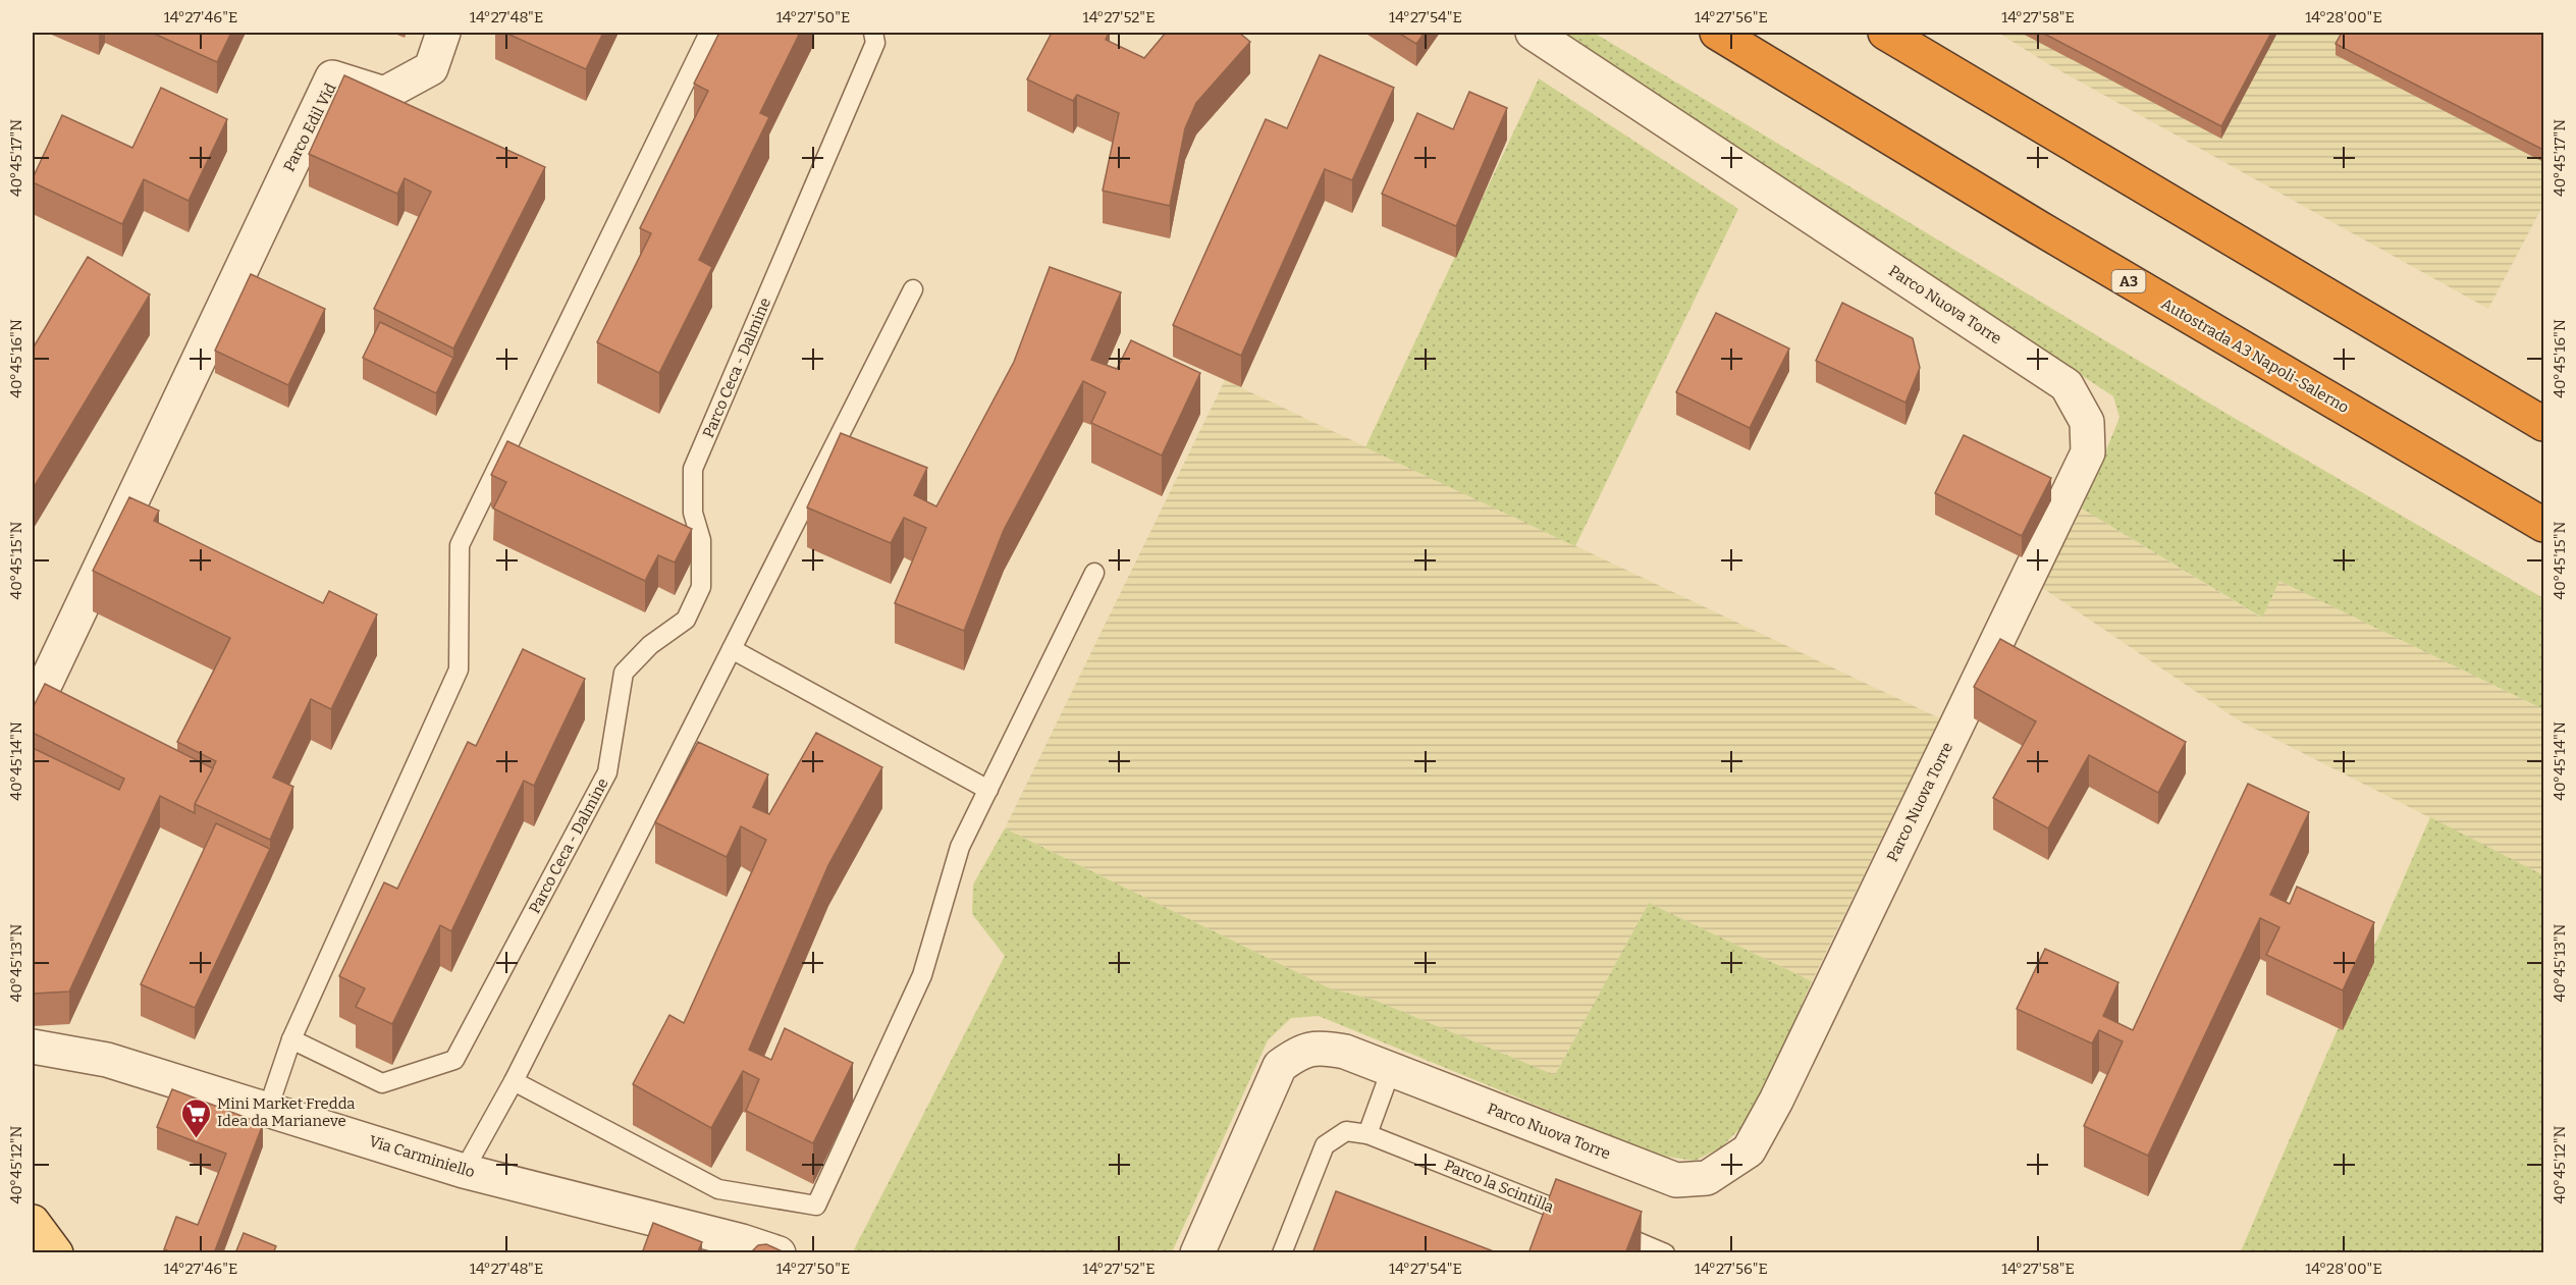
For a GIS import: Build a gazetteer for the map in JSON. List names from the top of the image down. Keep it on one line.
{"streets":{"highway":["A3","Autostrada A3 Napoli-Salerno"],"street":["Parco Edil Vid","Parco Nuova Torre","Via Carminiello"],"lane":["Parco Ceca - Dalmine","Parco la Scintilla"]},"places":{"supermarket":["Mini Market Fredda Idea da Marianeve"]},"coordinates":["14°27'46\"E","14°27'48\"E","14°27'50\"E","14°27'52\"E","14°27'54\"E","14°27'56\"E","14°27'58\"E","14°28'00\"E","40°45'17\"N","40°45'16\"N","40°45'15\"N","40°45'14\"N","40°45'13\"N","40°45'12\"N"]}
